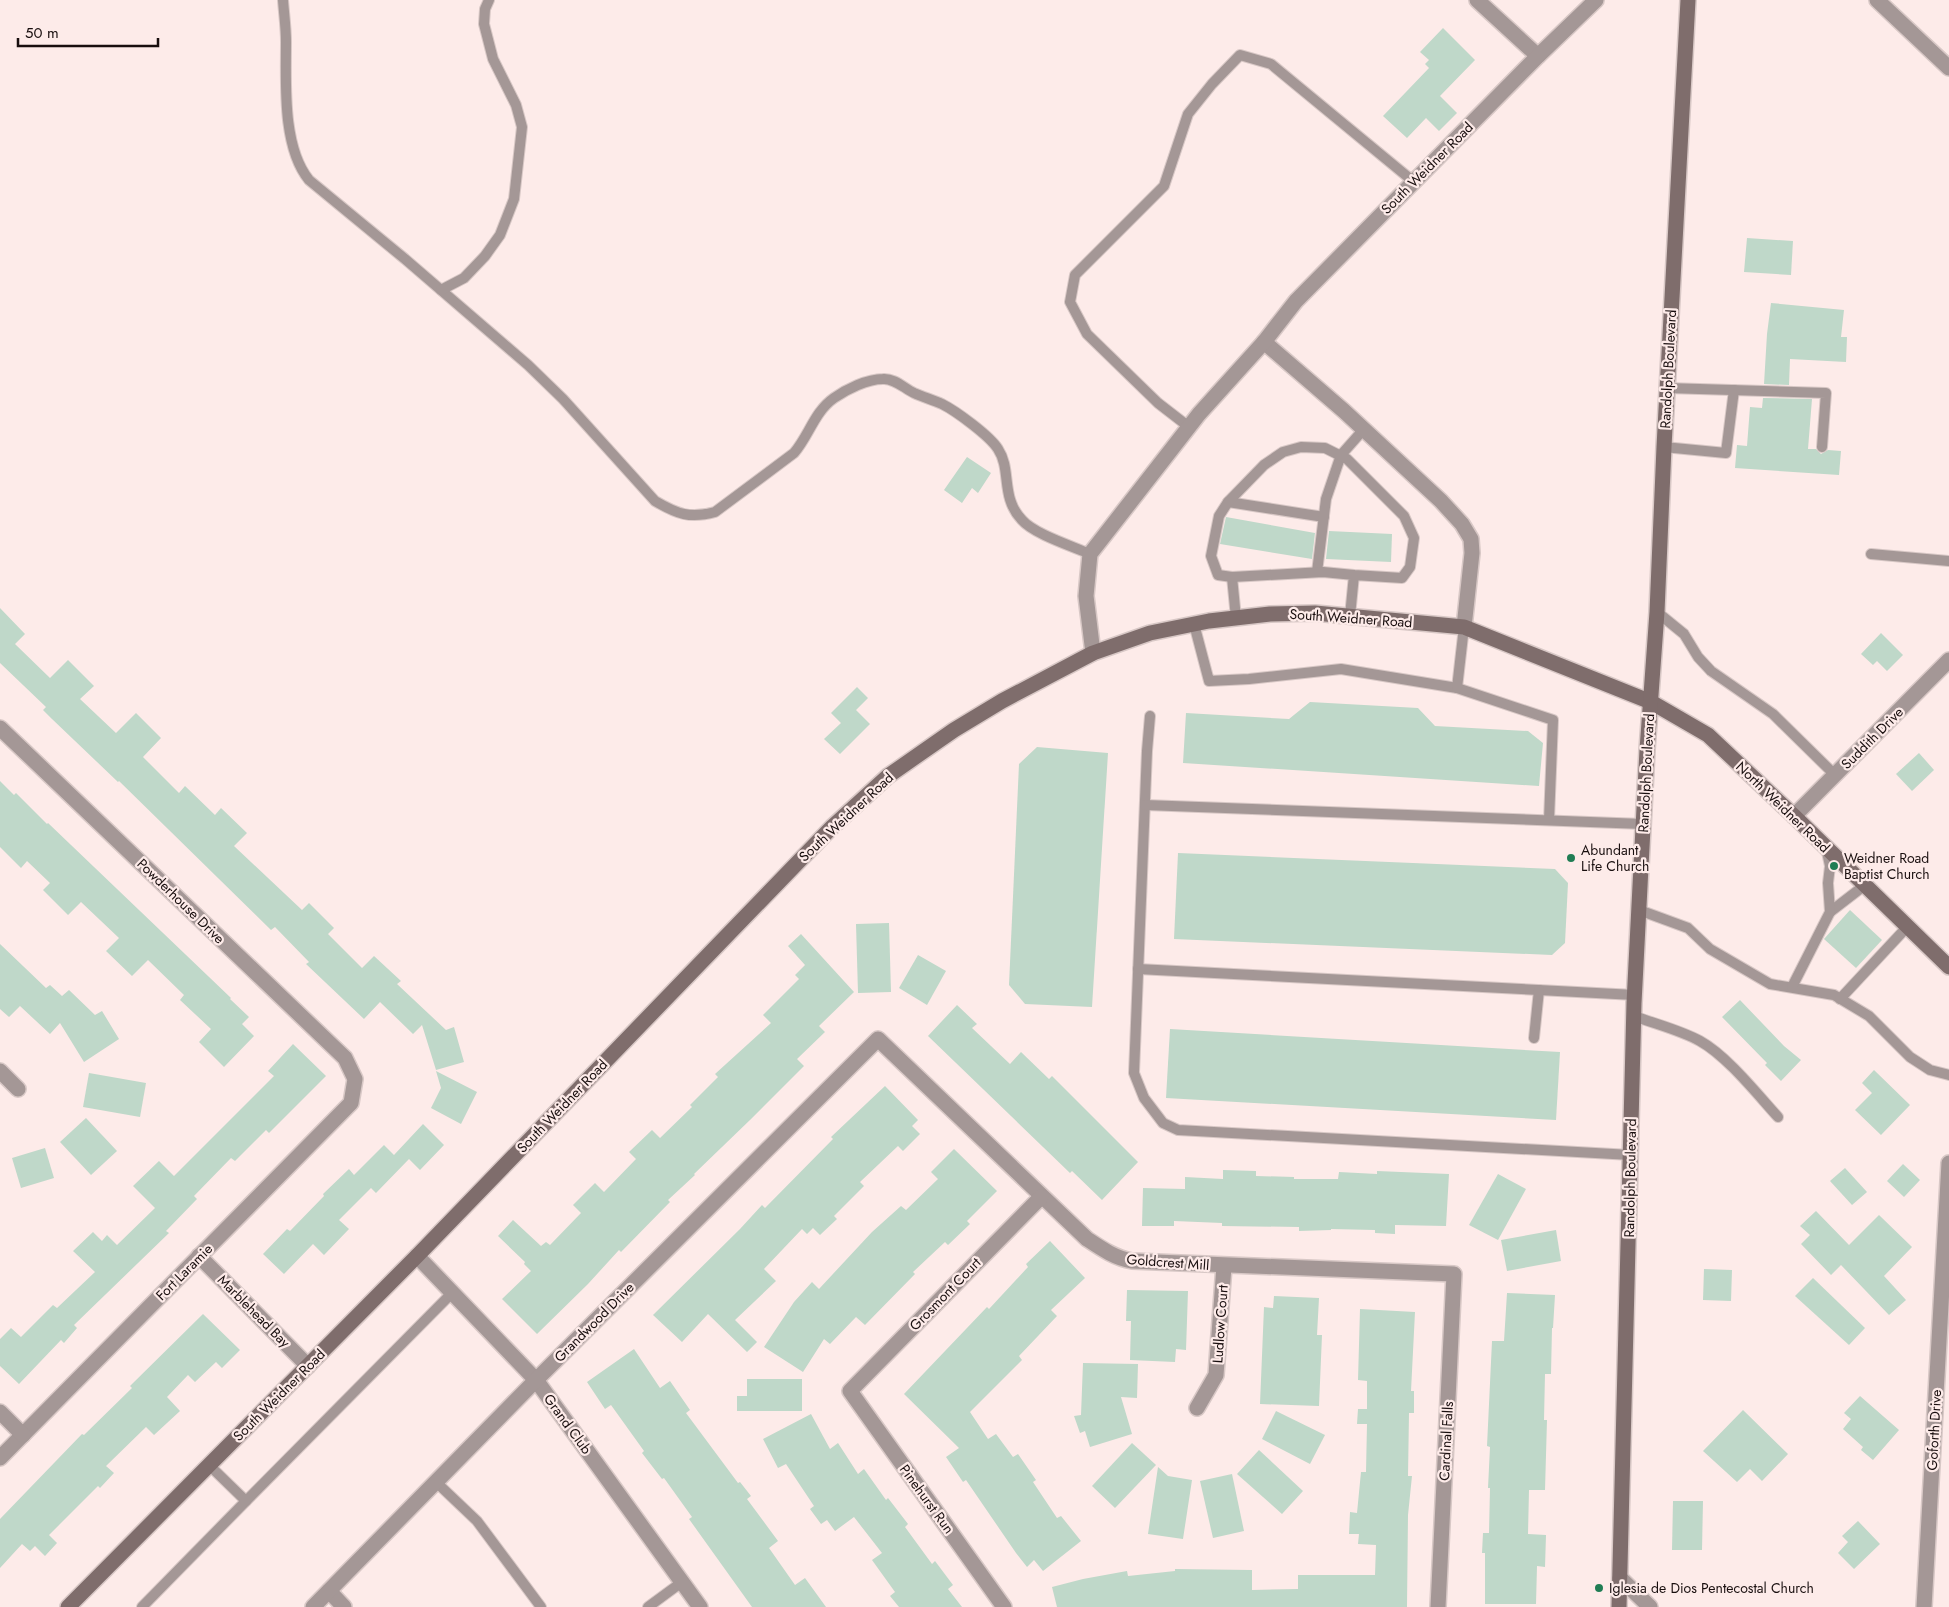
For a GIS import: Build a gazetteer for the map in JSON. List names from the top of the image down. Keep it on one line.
{"streets":{"main road":["South Weidner Road","Randolph Boulevard","North Weidner Road"],"street":["Suddith Drive","Powderhouse Drive","Goldcrest Mill","Fort Laramie","Grosmont Court","Marblehead Bay","Grandwood Drive","Ludlow Court","Grand Club","Goforth Drive","Cardinal Falls","Pinehurst Run"]},"crossings":[["South Weidner Road","Randolph Boulevard"],["South Weidner Road","North Weidner Road"],["South Weidner Road","Marblehead Bay"],["South Weidner Road","Grand Club"],["Randolph Boulevard","North Weidner Road"],["Suddith Drive","North Weidner Road"],["Powderhouse Drive","Fort Laramie"],["Goldcrest Mill","Grosmont Court"],["Goldcrest Mill","Grandwood Drive"],["Goldcrest Mill","Ludlow Court"],["Goldcrest Mill","Cardinal Falls"],["Fort Laramie","Marblehead Bay"],["Grosmont Court","Pinehurst Run"],["Grandwood Drive","Grand Club"]],"places":["Abundant Life Church","Weidner Road Baptist Church","Iglesia de Dios Pentecostal Church"],"scale_bar":"50 m"}
